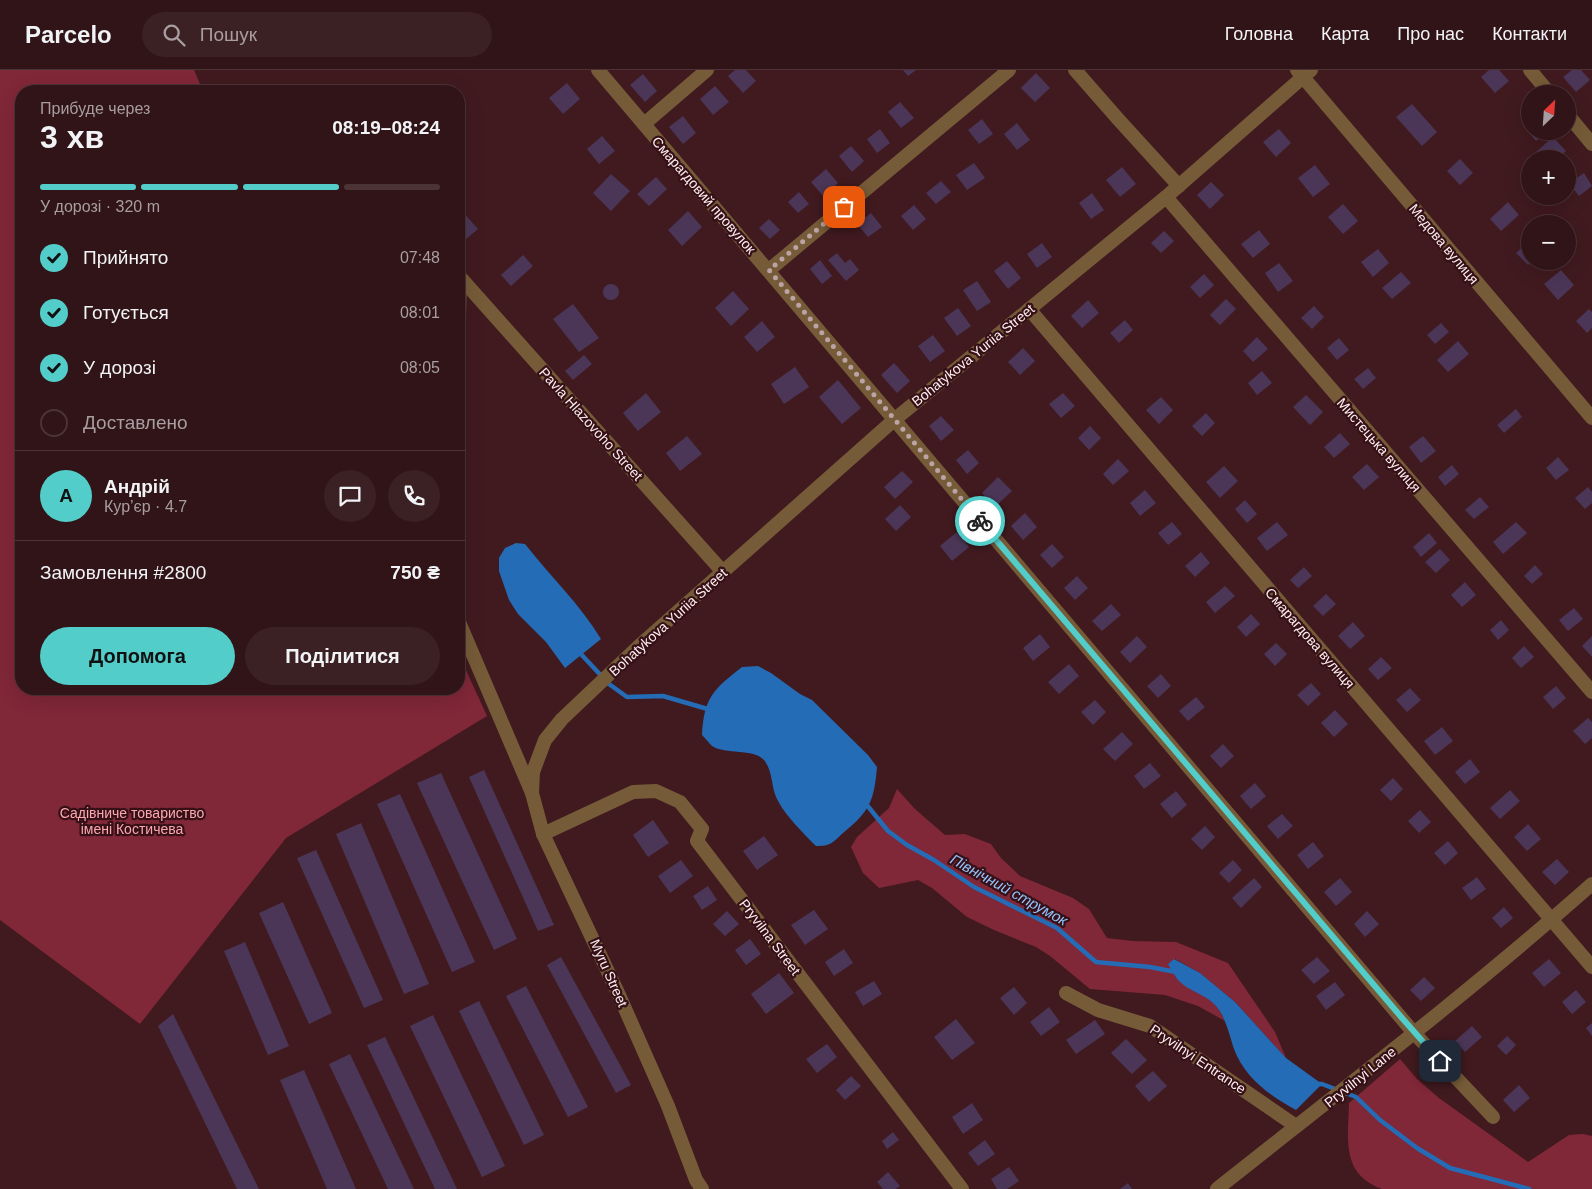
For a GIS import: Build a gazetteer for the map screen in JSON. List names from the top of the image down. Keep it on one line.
{"streets":{"street":["Смарагдовий провулок","Медова вулиця","Bohatykova Yuriia Street","Pavla Hlazovoho Street","Мистецька вулиця","Смарагдова вулиця","Pryvilna Street","Myru Street","Pryvilnyi Entrance","Pryvilnyi Lane"]},"crossings":[["Смарагдовий провулок","Bohatykova Yuriia Street"],["Смарагдовий провулок","Pryvilnyi Lane"],["Медова вулиця","Bohatykova Yuriia Street"],["Bohatykova Yuriia Street","Pavla Hlazovoho Street"],["Bohatykova Yuriia Street","Мистецька вулиця"],["Bohatykova Yuriia Street","Смарагдова вулиця"],["Bohatykova Yuriia Street","Myru Street"],["Смарагдова вулиця","Pryvilnyi Lane"],["Pryvilna Street","Myru Street"],["Pryvilnyi Entrance","Pryvilnyi Lane"]],"water":["Північний струмок"],"parks":["Садівниче товариство імені Костичева"],"north":"top right","page":{"header":"Parcelo","search":"Пошук","nav":["Головна","Карта","Про нас","Контакти"],"map_buttons":["+","−"],"heading":["3 хв","Прибуде через","08:19–08:24"],"panel":["Андрій","Кур’єр · 4.7","Замовлення #2800","750 ₴"],"bar":"У дорозі · 320 m","list":[["Прийнято","07:48"],["Готується","08:01"],["У дорозі","08:05"],"Доставлено"],"round":"А","buttons":["Допомога","Поділитися"]}}
